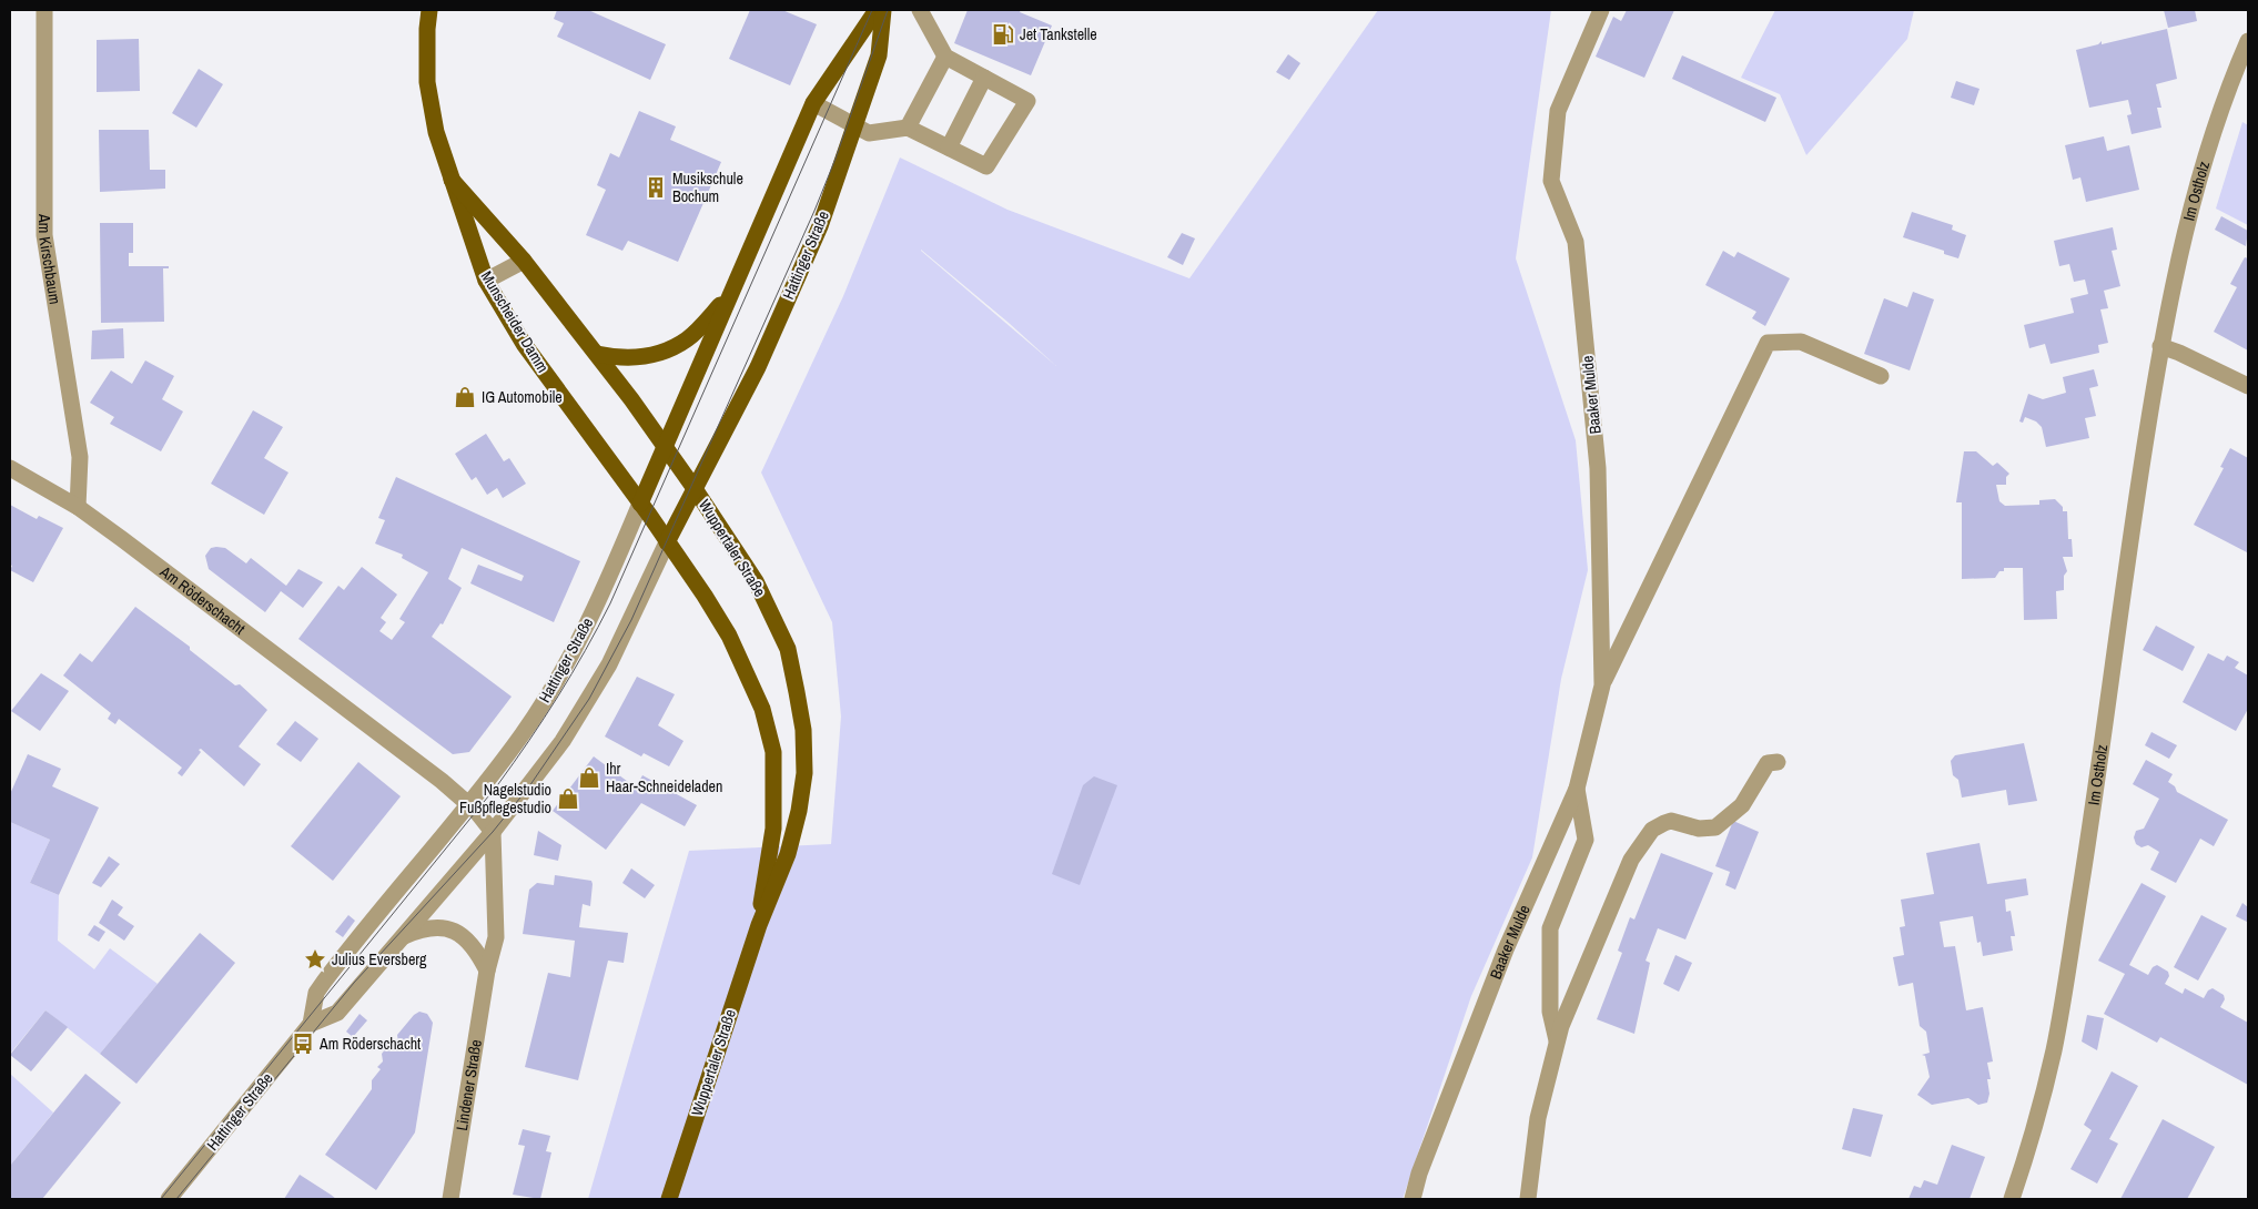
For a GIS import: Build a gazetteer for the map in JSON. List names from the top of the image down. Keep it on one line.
{"streets":{"main road":["Hattinger Straße","Munscheider Damm","Wuppertaler Straße"],"street":["Im Ostholz","Am Kirschbaum","Baaker Mulde","Am Röderschacht","Lindener Straße"]},"crossings":[["Hattinger Straße","Munscheider Damm"],["Hattinger Straße","Wuppertaler Straße"],["Hattinger Straße","Am Röderschacht"],["Hattinger Straße","Lindener Straße"],["Am Kirschbaum","Am Röderschacht"]],"places":{"fuel station":["Jet Tankstelle"],"building":["Musikschule Bochum"],"shop":["IG Automobile","Ihr Haar-Schneideladen","Nagelstudio Fußpflegestudio"],"place":["Julius Eversberg"],"bus stop":["Am Röderschacht"]}}
